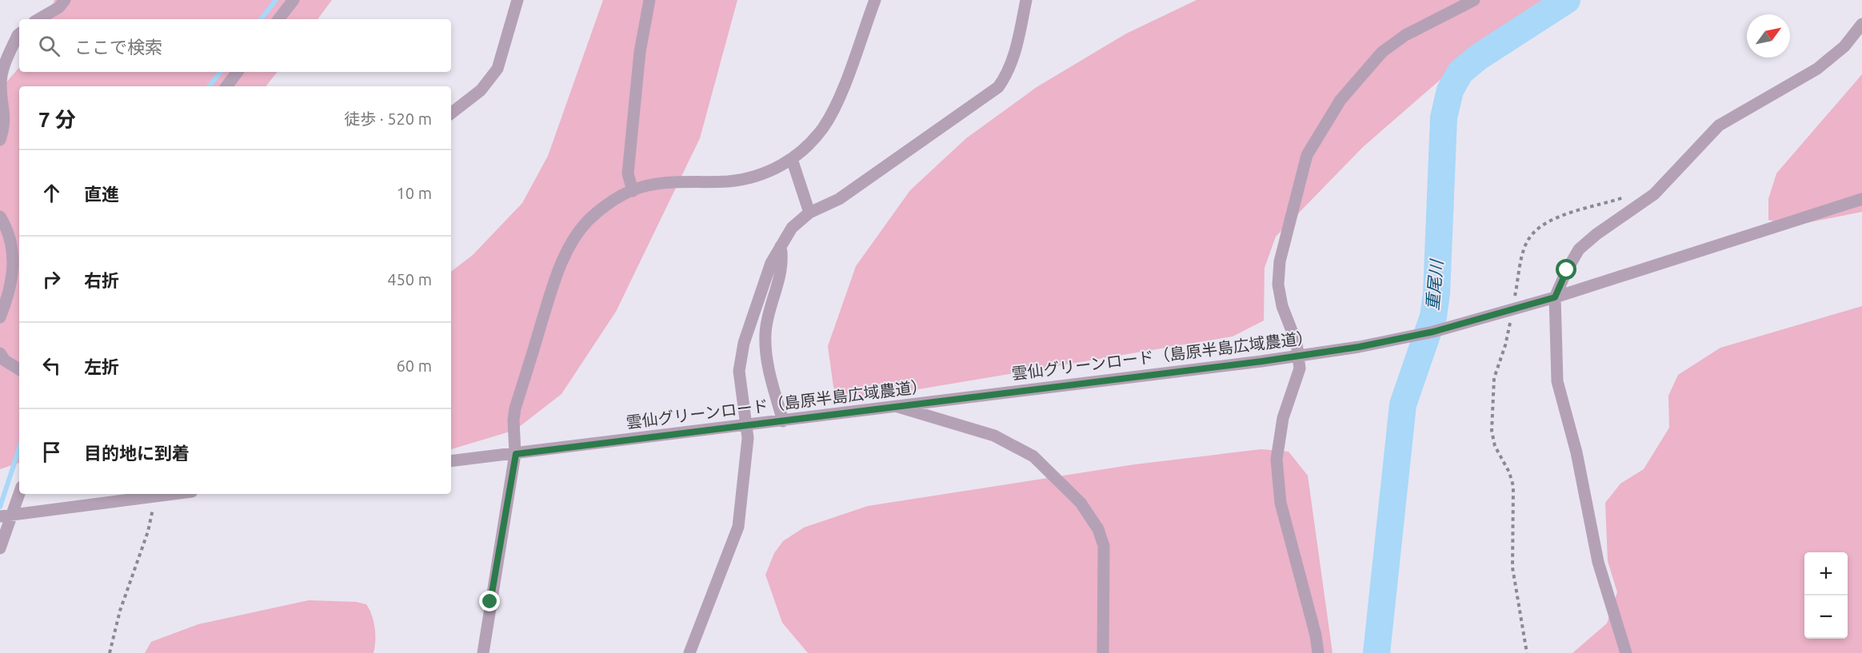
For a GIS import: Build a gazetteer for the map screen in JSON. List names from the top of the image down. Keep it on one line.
{"streets":{"street":["雲仙グリーンロード（島原半島広域農道）"]},"water":["重尾川"],"north":"top right","page":{"search":"ここで検索","heading":["7 分","徒歩 · 520 m"],"list":[["直進","10 m"],["右折","450 m"],["左折","60 m"],"目的地に到着"],"map_buttons":["+","−"]}}
